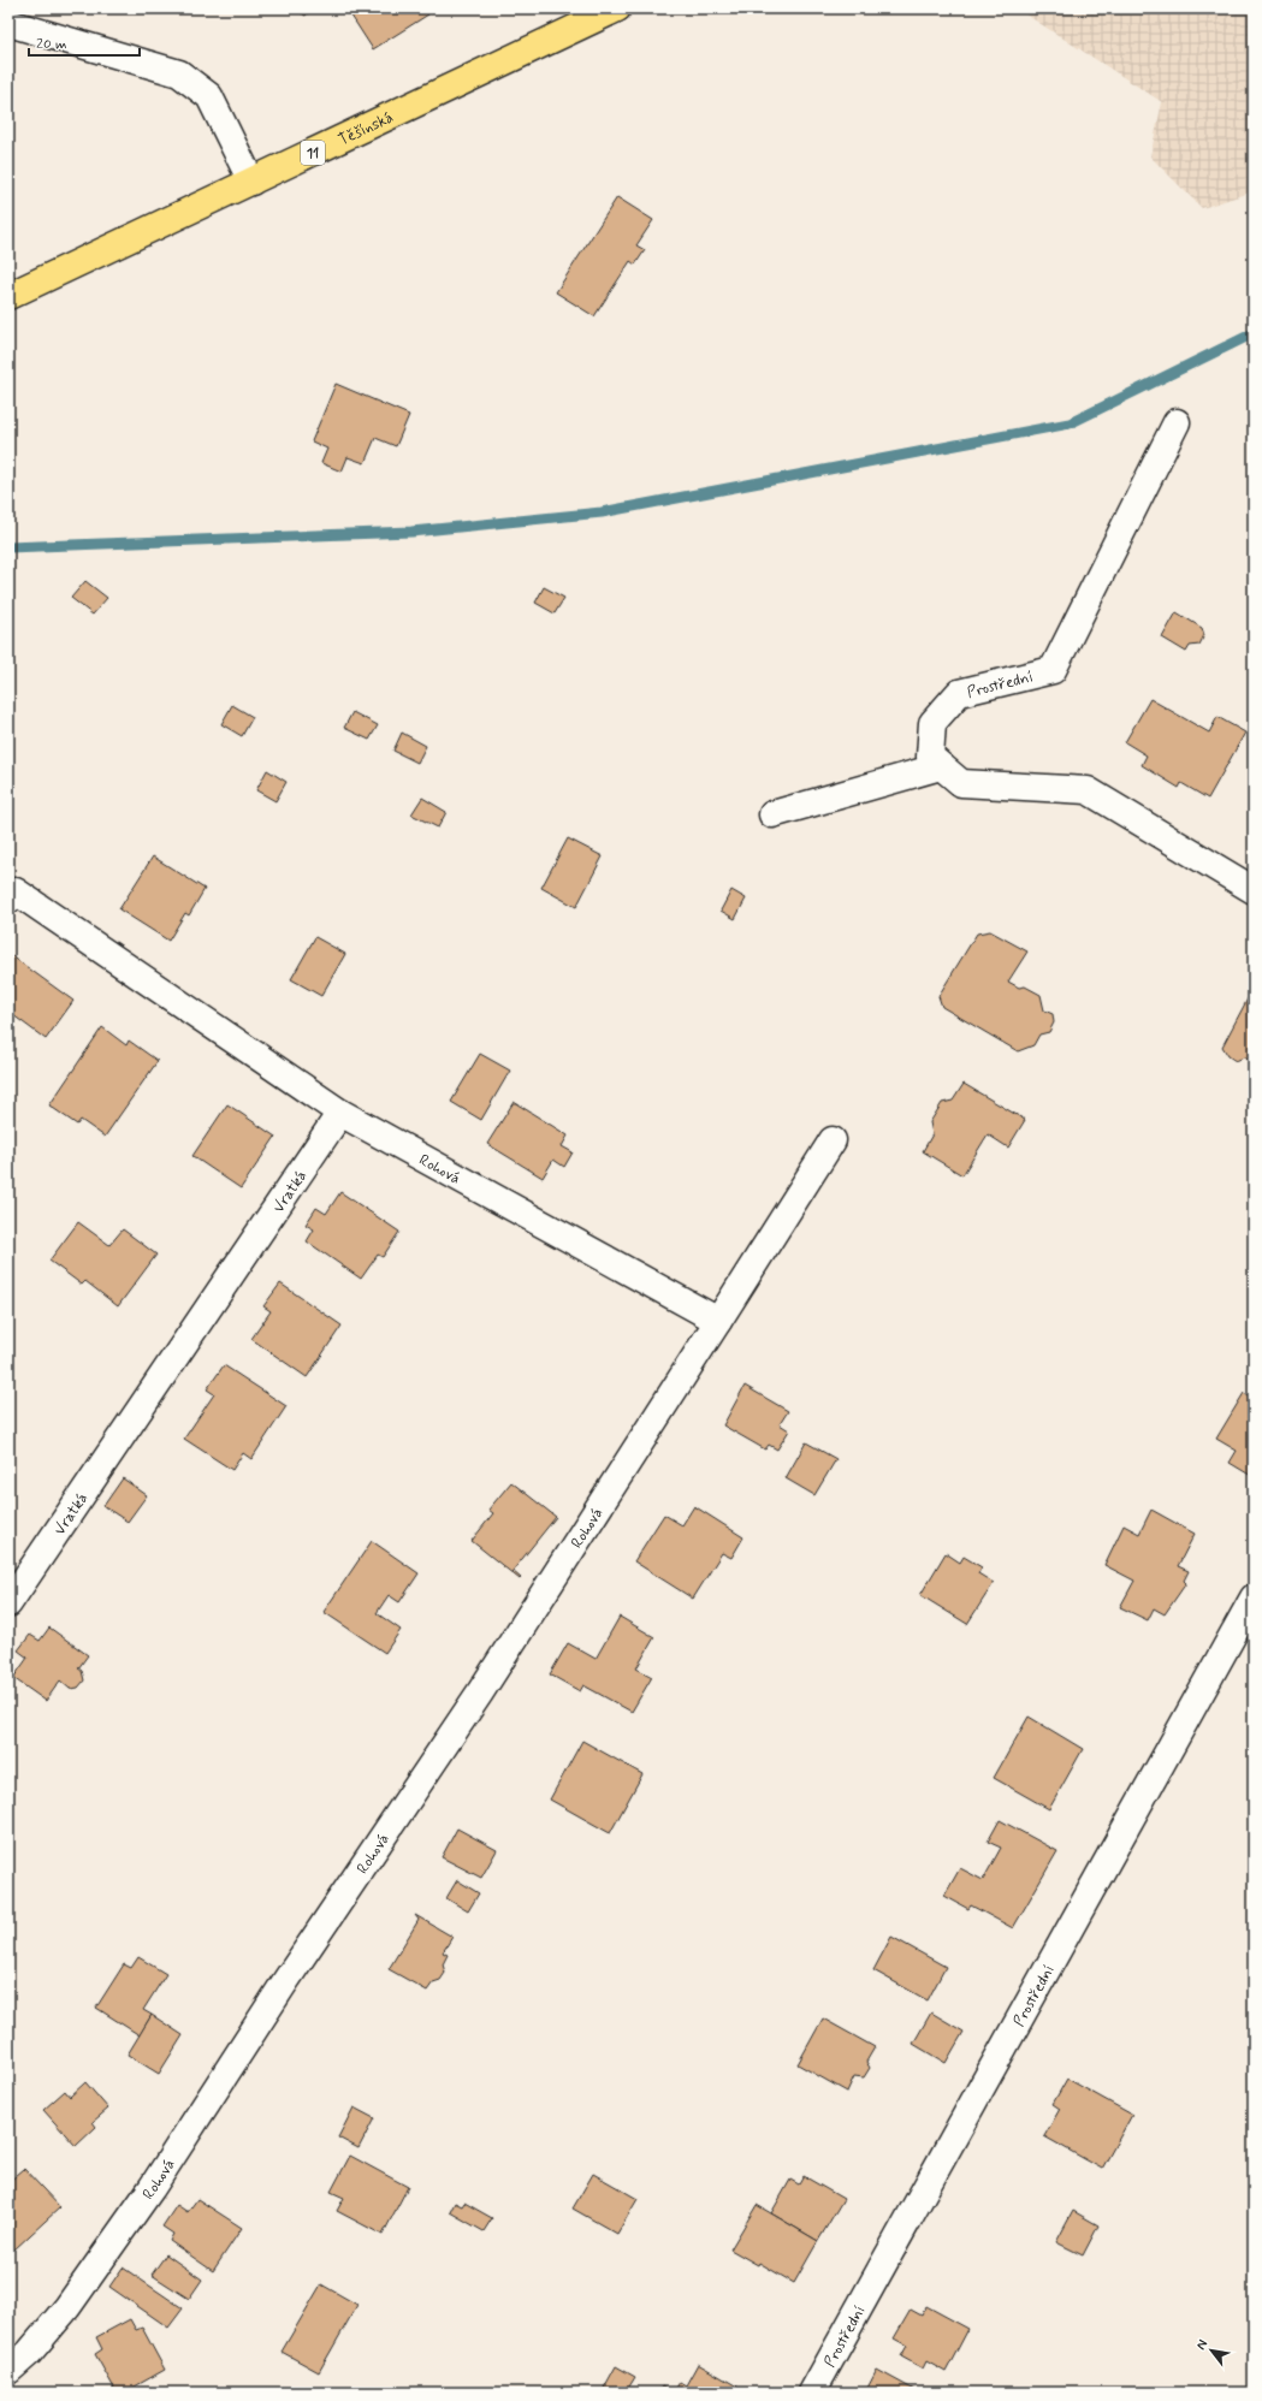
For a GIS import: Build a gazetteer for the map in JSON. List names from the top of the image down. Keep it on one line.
{"streets":{"main road":["Těšínská","11"],"street":["Prostřední","Rohová","Vratká"]},"crossings":[["Rohová","Vratká"]],"scale_bar":"20 m","north":"top left"}
